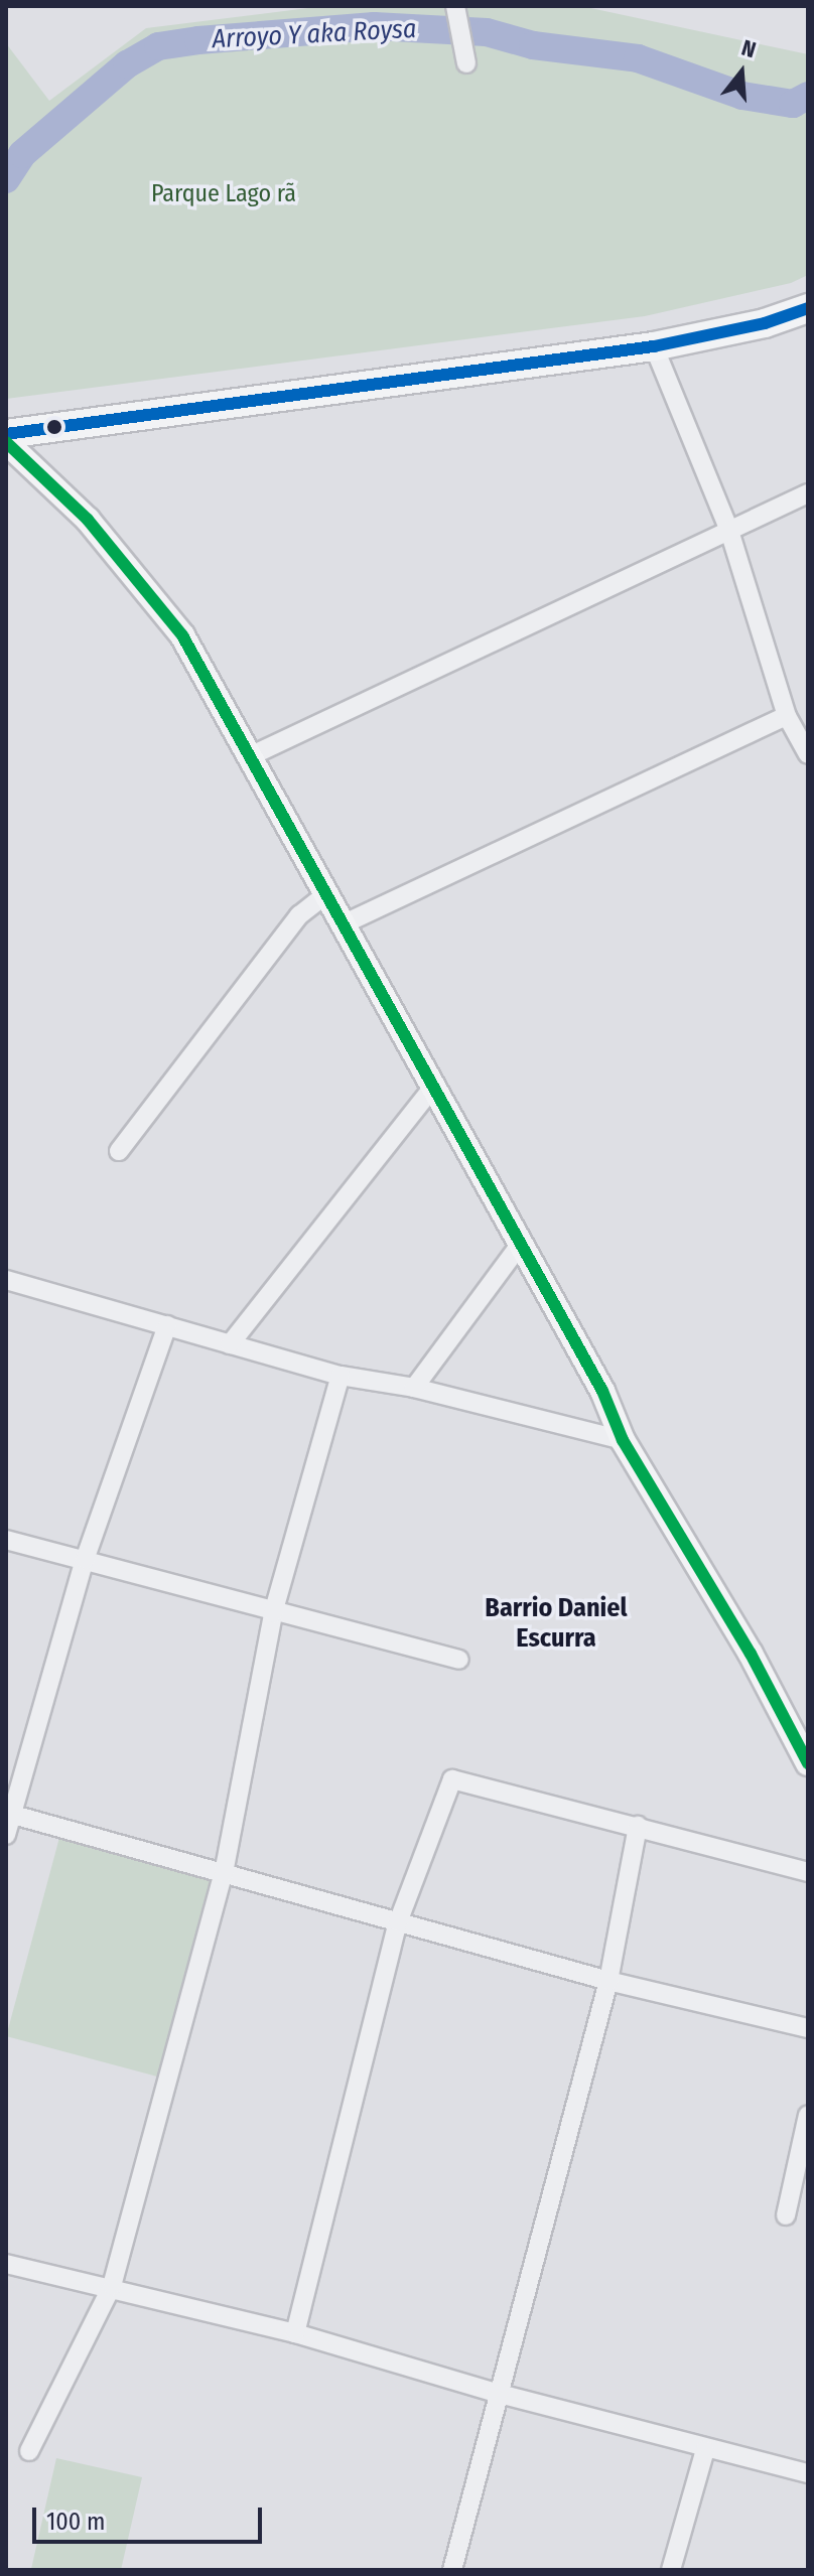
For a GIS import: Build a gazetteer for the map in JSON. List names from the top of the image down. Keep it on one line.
{"districts":["Barrio Daniel Escurra"],"water":["Arroyo Y aka Roysa"],"parks":["Parque Lago rã"],"scale_bar":"100 m","north":"top"}
